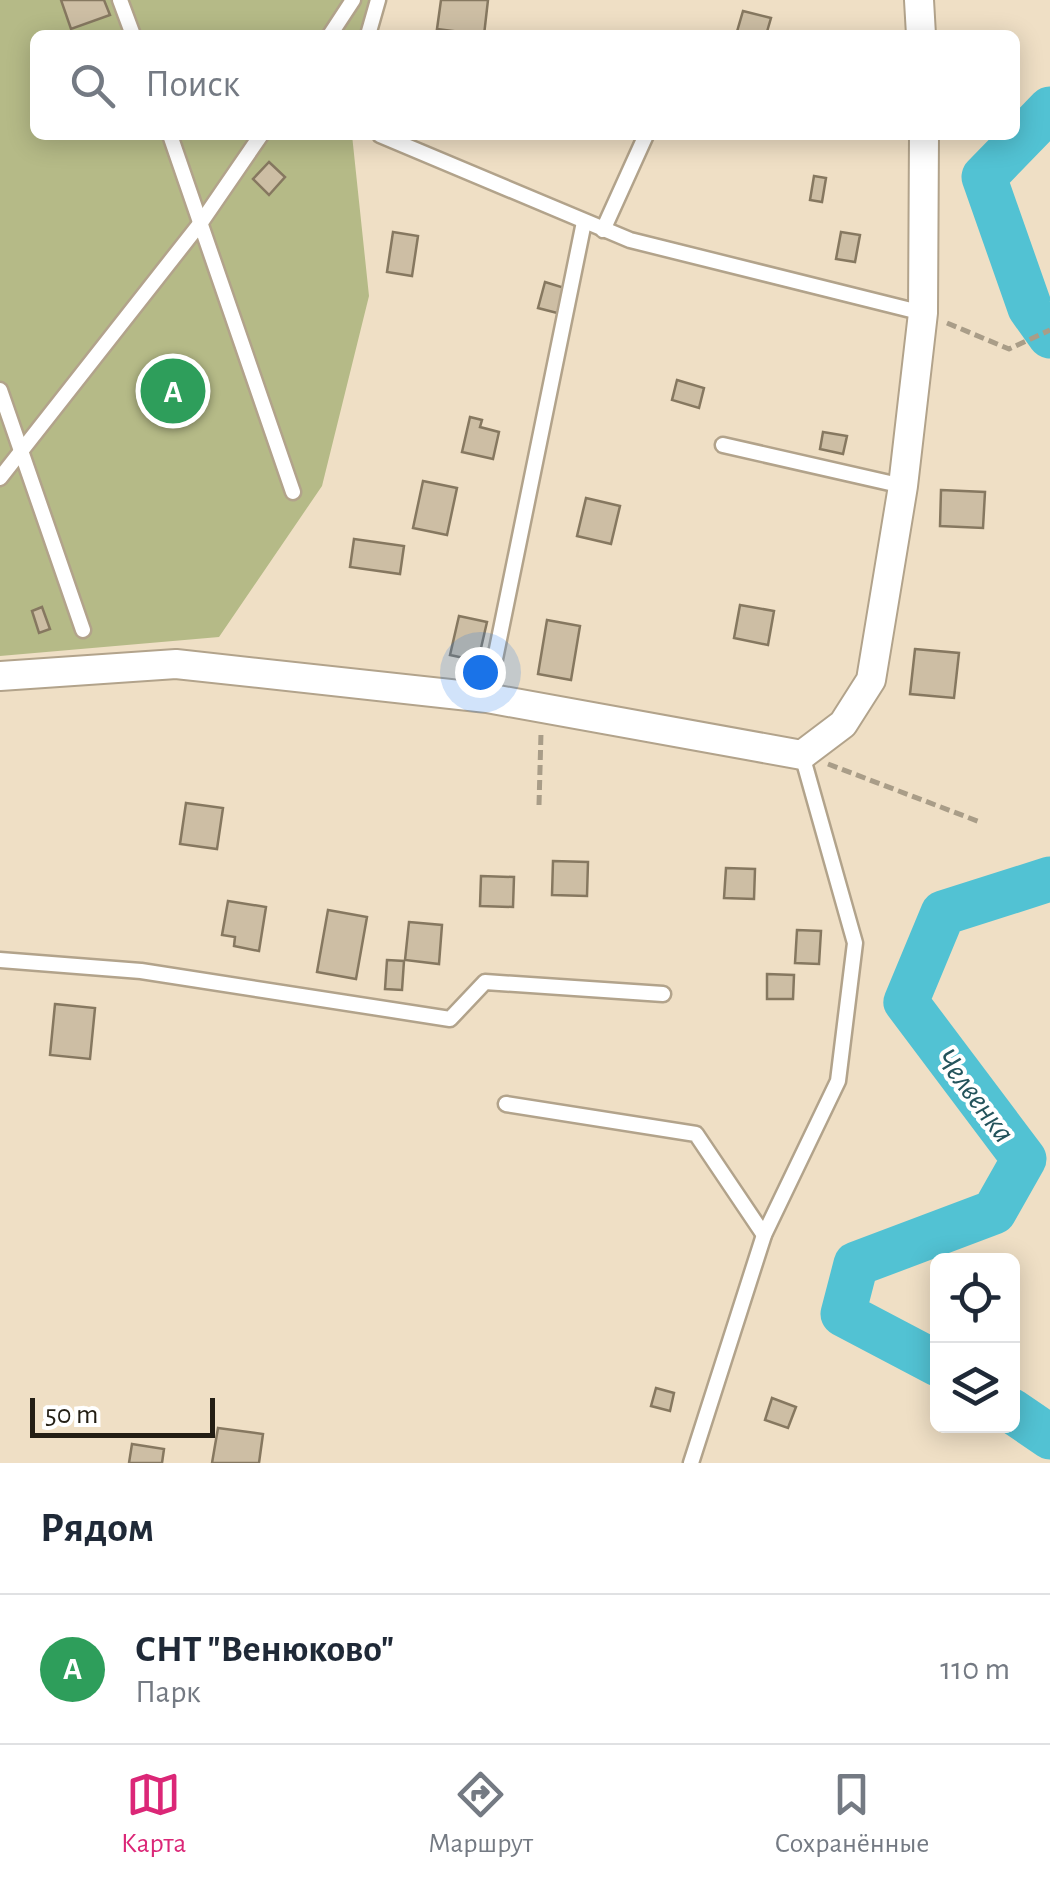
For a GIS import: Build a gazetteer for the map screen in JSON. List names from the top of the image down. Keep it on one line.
{"water":["Челвенка"],"scale_bar":"50 m","page":{"search":"Поиск","pins":"A","scale":"50 m","heading":"Рядом","list":[{"mark":"A","name":"СНТ \"Венюково\"","note":"Парк","value":"110 m"}],"nav":["Карта","Маршрут","Сохранённые"]}}
